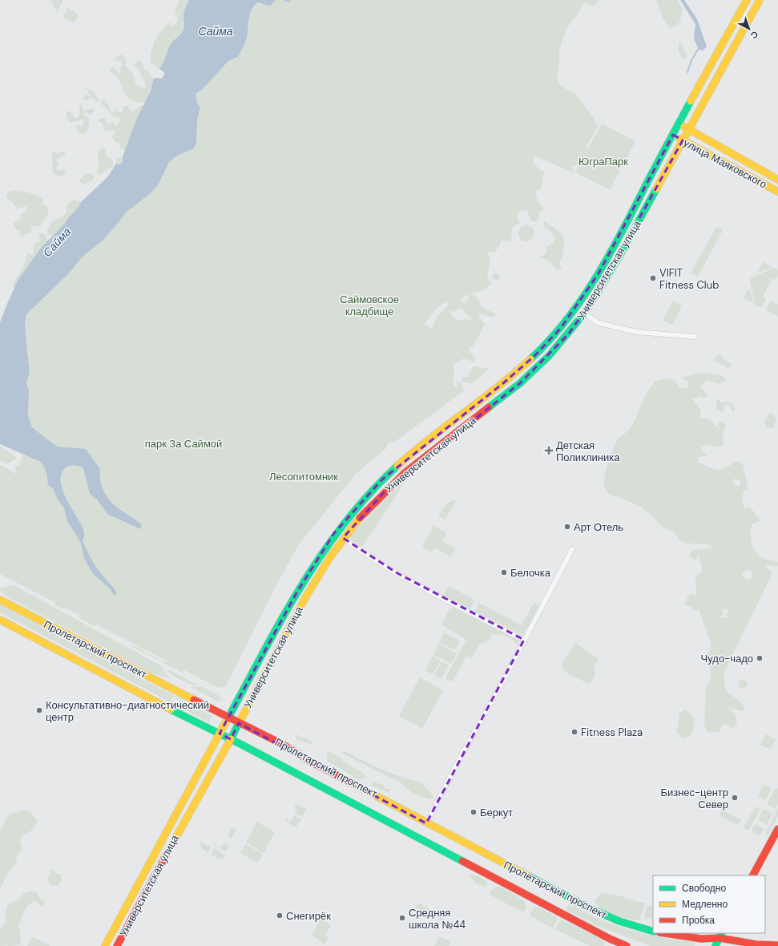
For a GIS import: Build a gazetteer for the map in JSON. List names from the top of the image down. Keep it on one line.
{"streets":{"main road":["улица Маяковского","Университетская улица","Пролетарский проспект"]},"crossings":[["улица Маяковского","Университетская улица"],["Университетская улица","Пролетарский проспект"]],"water":["Сайма"],"parks":["ЮграПарк","Саймовское кладбище","парк За Саймой","Лесопитомник"],"places":{"other":["VIFIT Fitness Club","Арт Отель","Белочка","Чудо-чадо","Консультативно-диагностический центр","Fitness Plaza","Бизнес-центр Север","Беркут","Снегирёк","Средняя школа №44"],"health":["Детская Поликлиника"]},"legend":["Свободно","Медленно","Пробка"],"north":"bottom right"}
